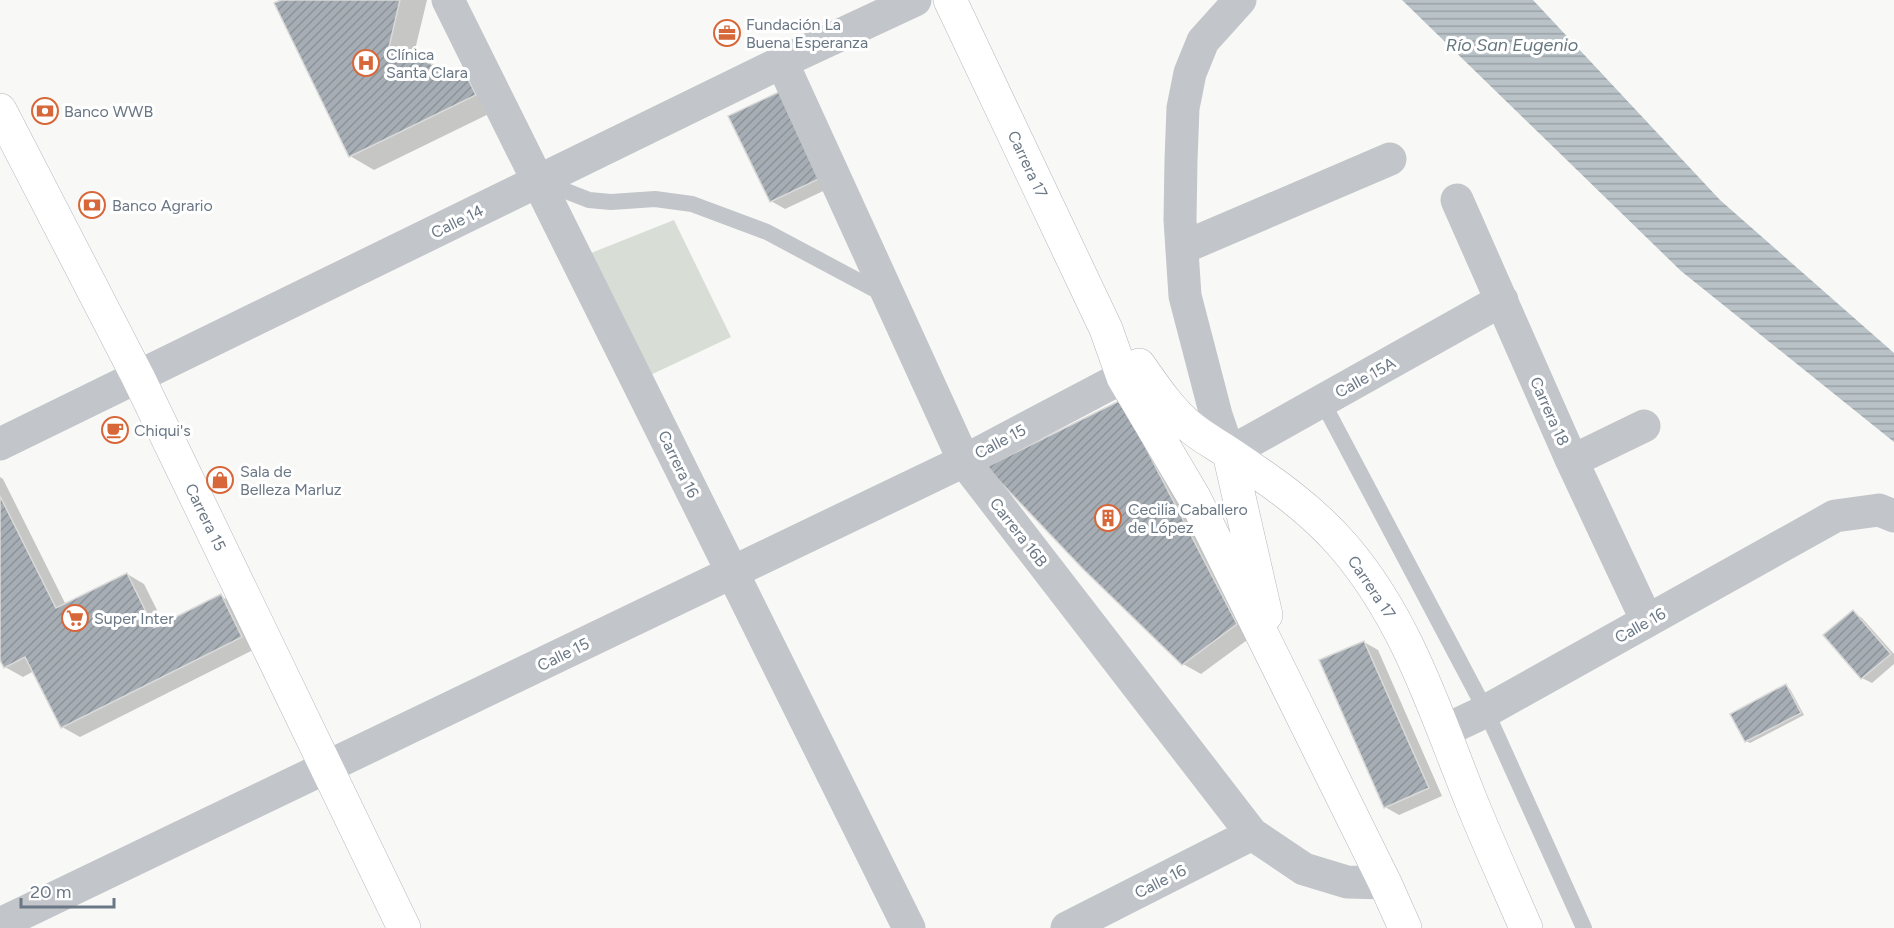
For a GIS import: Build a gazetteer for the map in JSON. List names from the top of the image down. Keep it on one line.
{"streets":{"main road":["Carrera 17","Carrera 15"],"street":["Calle 14","Calle 15A","Carrera 18","Calle 15","Carrera 16","Carrera 16B","Calle 16"]},"crossings":[["Carrera 17","Calle 15A"],["Carrera 17","Calle 15"],["Carrera 17","Carrera 16B"],["Carrera 17","Calle 16"],["Calle 14","Carrera 16"],["Calle 14","Carrera 15"],["Calle 14","Carrera 16B"],["Calle 15A","Carrera 18"],["Carrera 18","Calle 16"],["Calle 15","Carrera 16"],["Calle 15","Carrera 15"],["Calle 15","Carrera 16B"],["Carrera 16B","Calle 16"]],"water":["Río San Eugenio"],"places":{"office":["Fundación La Buena Esperanza"],"hospital":["Clínica Santa Clara"],"bank":["Banco WWB","Banco Agrario"],"cafe":["Chiqui's"],"shop":["Sala de Belleza Marluz"],"building":["Cecilia Caballero de López"],"supermarket":["Super Inter"]},"scale_bar":"20 m"}
